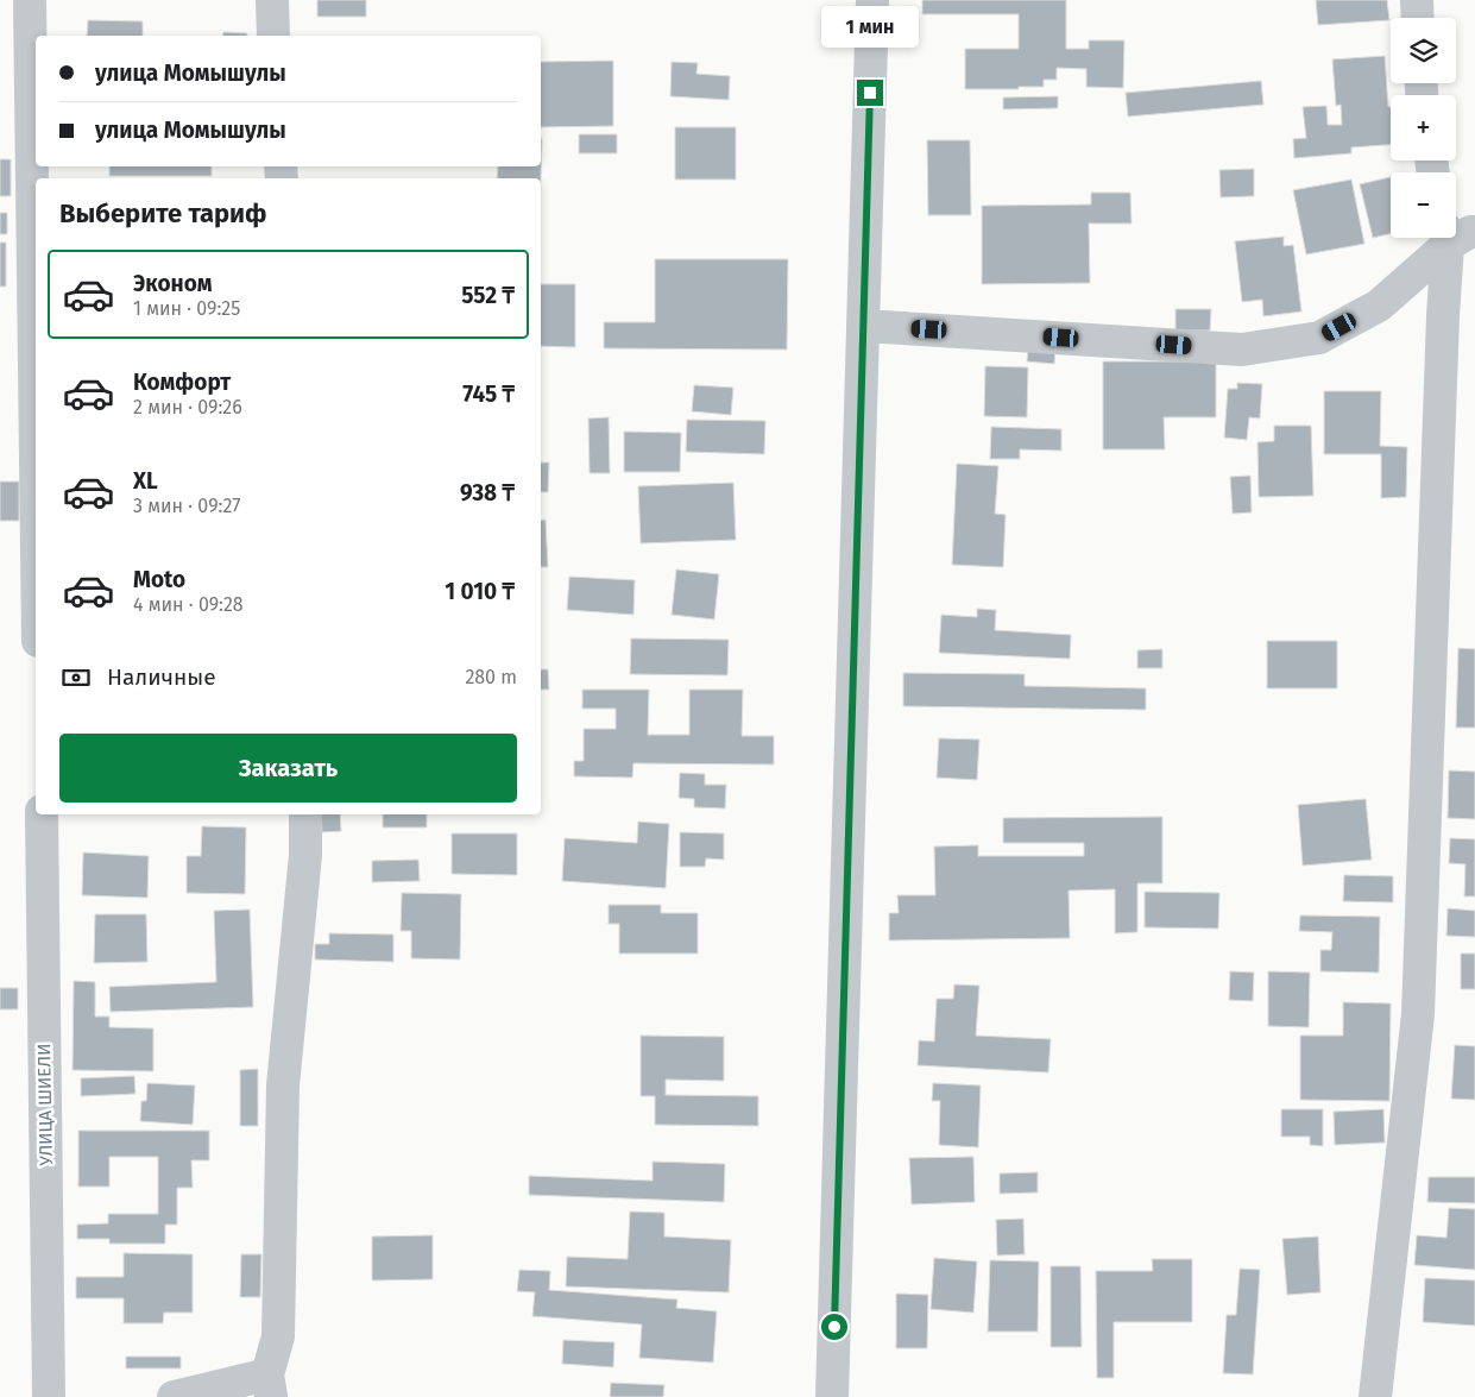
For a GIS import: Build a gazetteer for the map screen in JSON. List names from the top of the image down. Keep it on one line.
{"streets":{"street":["УЛИЦА ШИЕЛИ"]},"page":{"bubble":"1 мин","map_buttons":["+","−"],"banner":["улица Момышулы","улица Момышулы"],"heading":"Выберите тариф","list":[{"name":"Эконом","note":"1 мин · 09:25","value":"552 ₸"},{"name":"Комфорт","note":"2 мин · 09:26","value":"745 ₸"},{"name":"XL","note":"3 мин · 09:27","value":"938 ₸"},{"name":"Moto","note":"4 мин · 09:28","value":"1 010 ₸"}],"pay":["Наличные","280 m"],"buttons":"Заказать"}}
